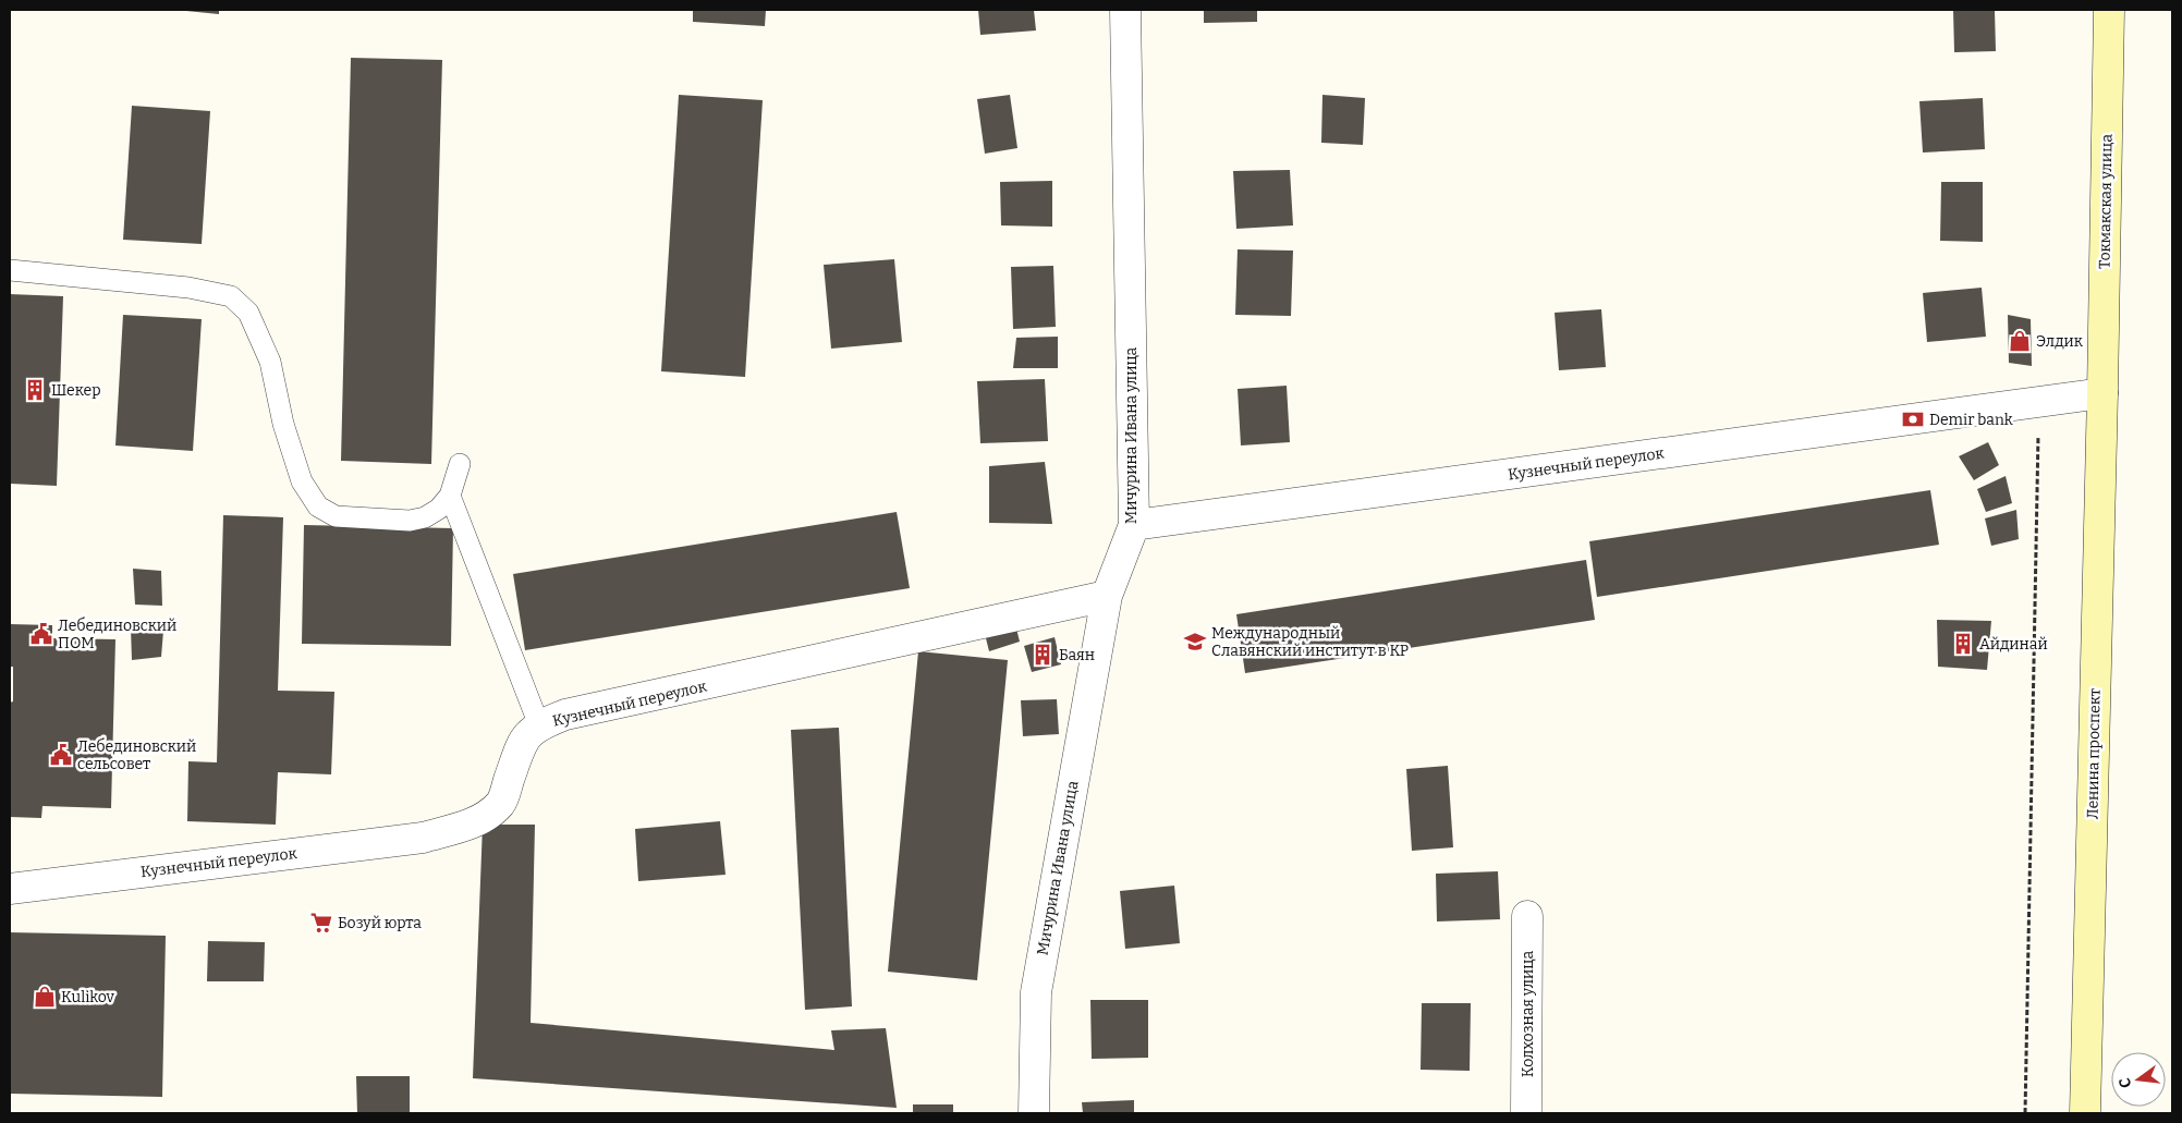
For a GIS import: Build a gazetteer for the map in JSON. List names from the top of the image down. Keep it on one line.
{"streets":{"main road":["Токмакская улица","Ленина проспект"],"street":["Мичурина Ивана улица","Кузнечный переулок","Колхозная улица"]},"crossings":[["Токмакская улица","Кузнечный переулок"],["Токмакская улица","Ленина проспект"],["Мичурина Ивана улица","Кузнечный переулок"],["Кузнечный переулок","Ленина проспект"]],"places":{"shop":["Элдик","Kulikov"],"building":["Шекер","Айдинай","Баян"],"bank":["Demir bank"],"public building":["Лебединовский ПОМ","Лебединовский сельсовет"],"school or university":["Международный Славянский институт в КР"],"supermarket":["Бозуй юрта"]},"north":"left"}
